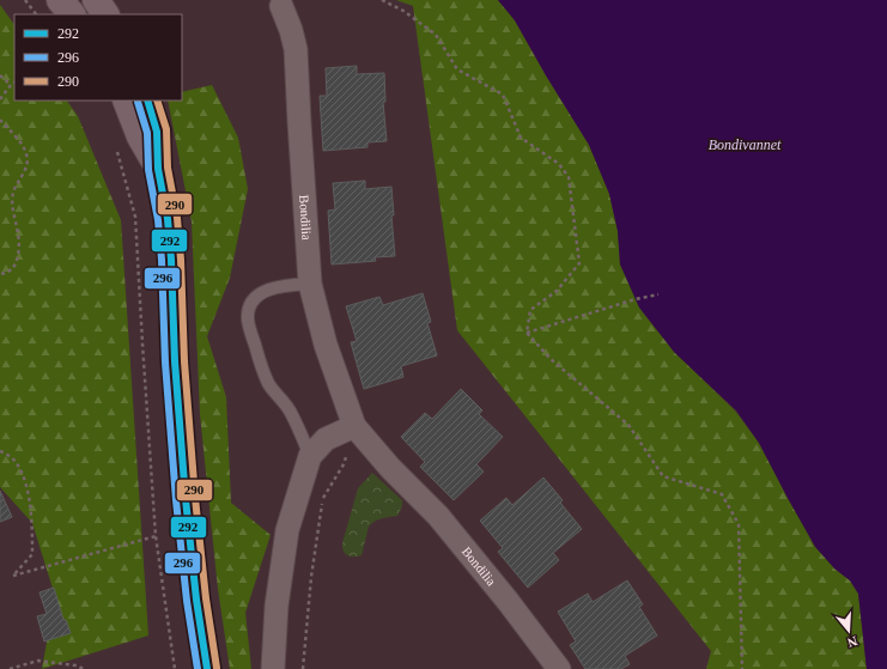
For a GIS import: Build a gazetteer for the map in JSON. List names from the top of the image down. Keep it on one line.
{"streets":{"street":["Bondilia"]},"water":["Bondivannet"],"lines":["transit line 292","transit line 290","transit line 296"],"legend":["292","296","290"],"north":"bottom"}
